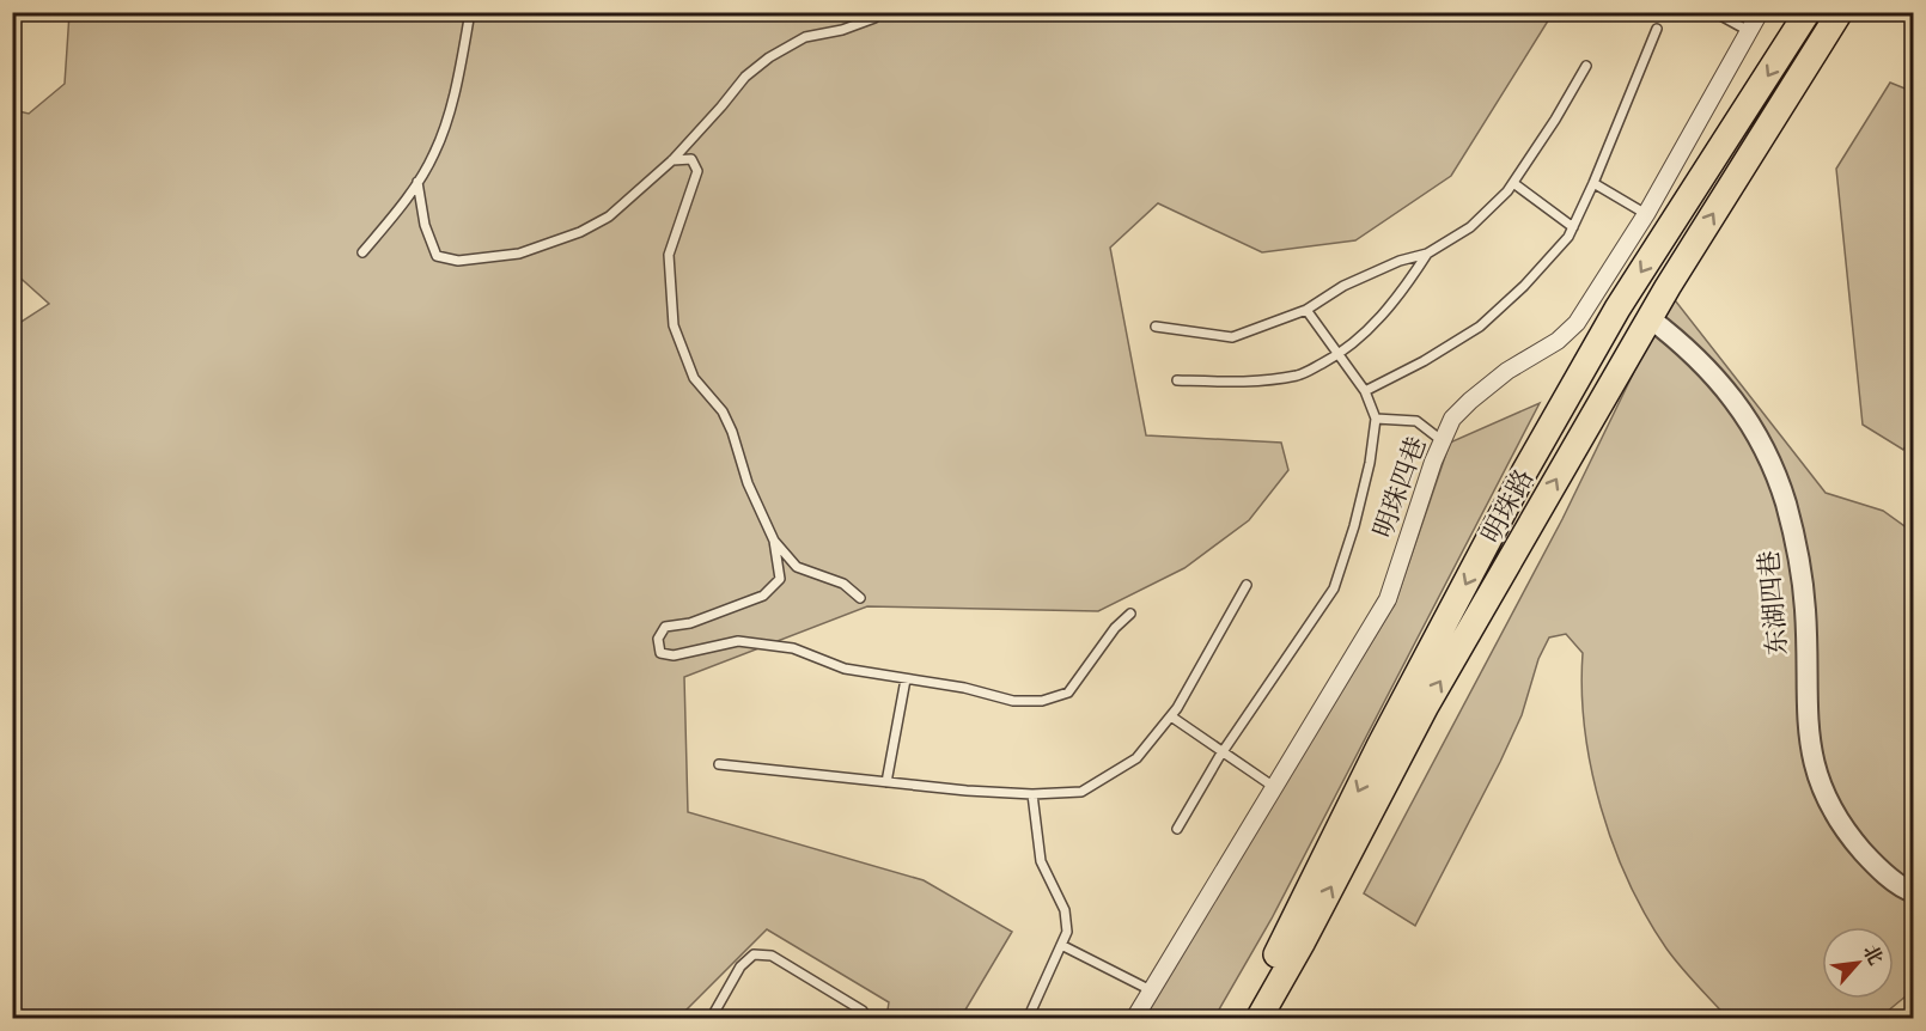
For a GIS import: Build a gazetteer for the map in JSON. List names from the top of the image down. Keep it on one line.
{"streets":{"main road":["明珠路"],"street":["明珠四巷","东湖四巷"]},"crossings":[["明珠路","东湖四巷"]],"north":"top right"}
